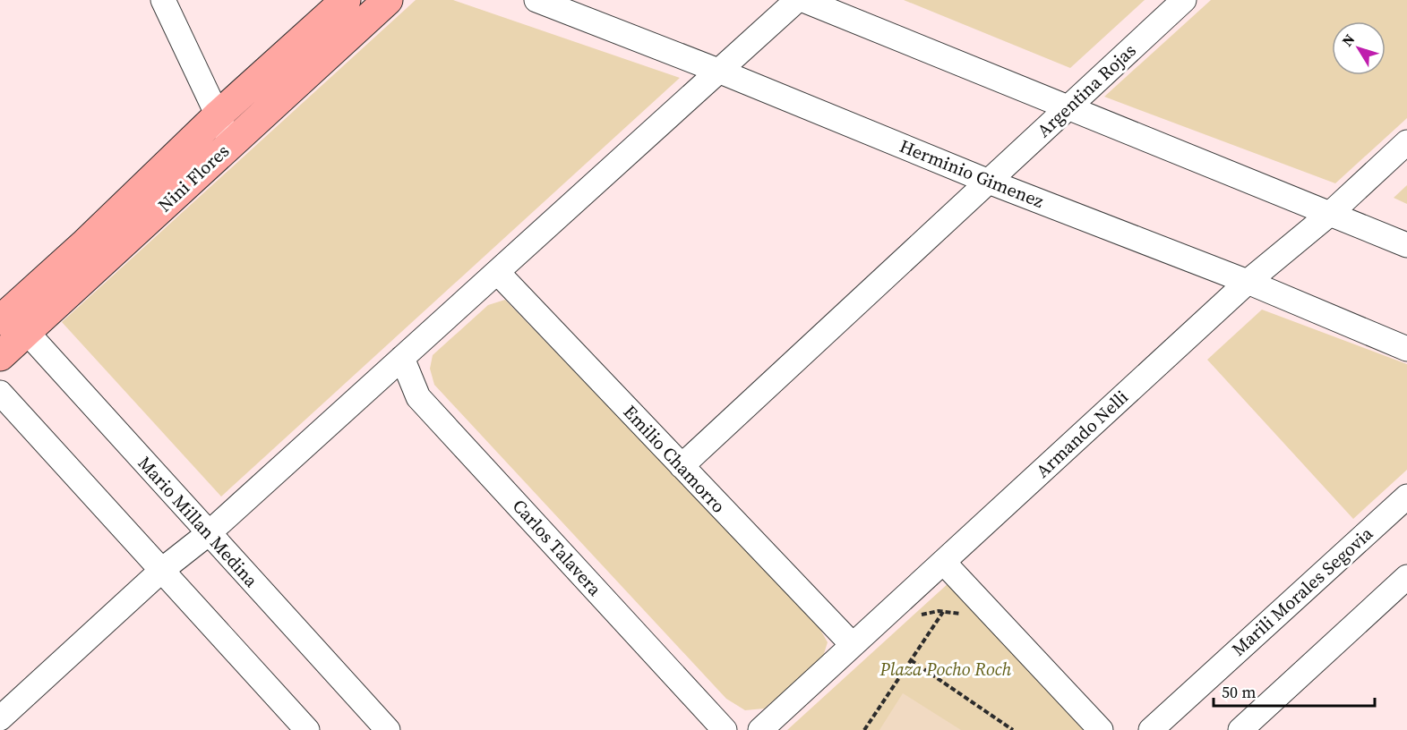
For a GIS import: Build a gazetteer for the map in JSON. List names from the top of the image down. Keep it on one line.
{"streets":{"main road":["Nini Flores"],"street":["Argentina Rojas","Herminio Gimenez","Armando Nelli","Emilio Chamorro","Mario Millan Medina","Carlos Talavera","Marili Morales Segovia"]},"crossings":[["Argentina Rojas","Herminio Gimenez"],["Argentina Rojas","Emilio Chamorro"],["Herminio Gimenez","Armando Nelli"],["Nini Flores","Mario Millan Medina"],["Armando Nelli","Emilio Chamorro"]],"parks":["Plaza Pocho Roch"],"scale_bar":"50 m","north":"top left"}
